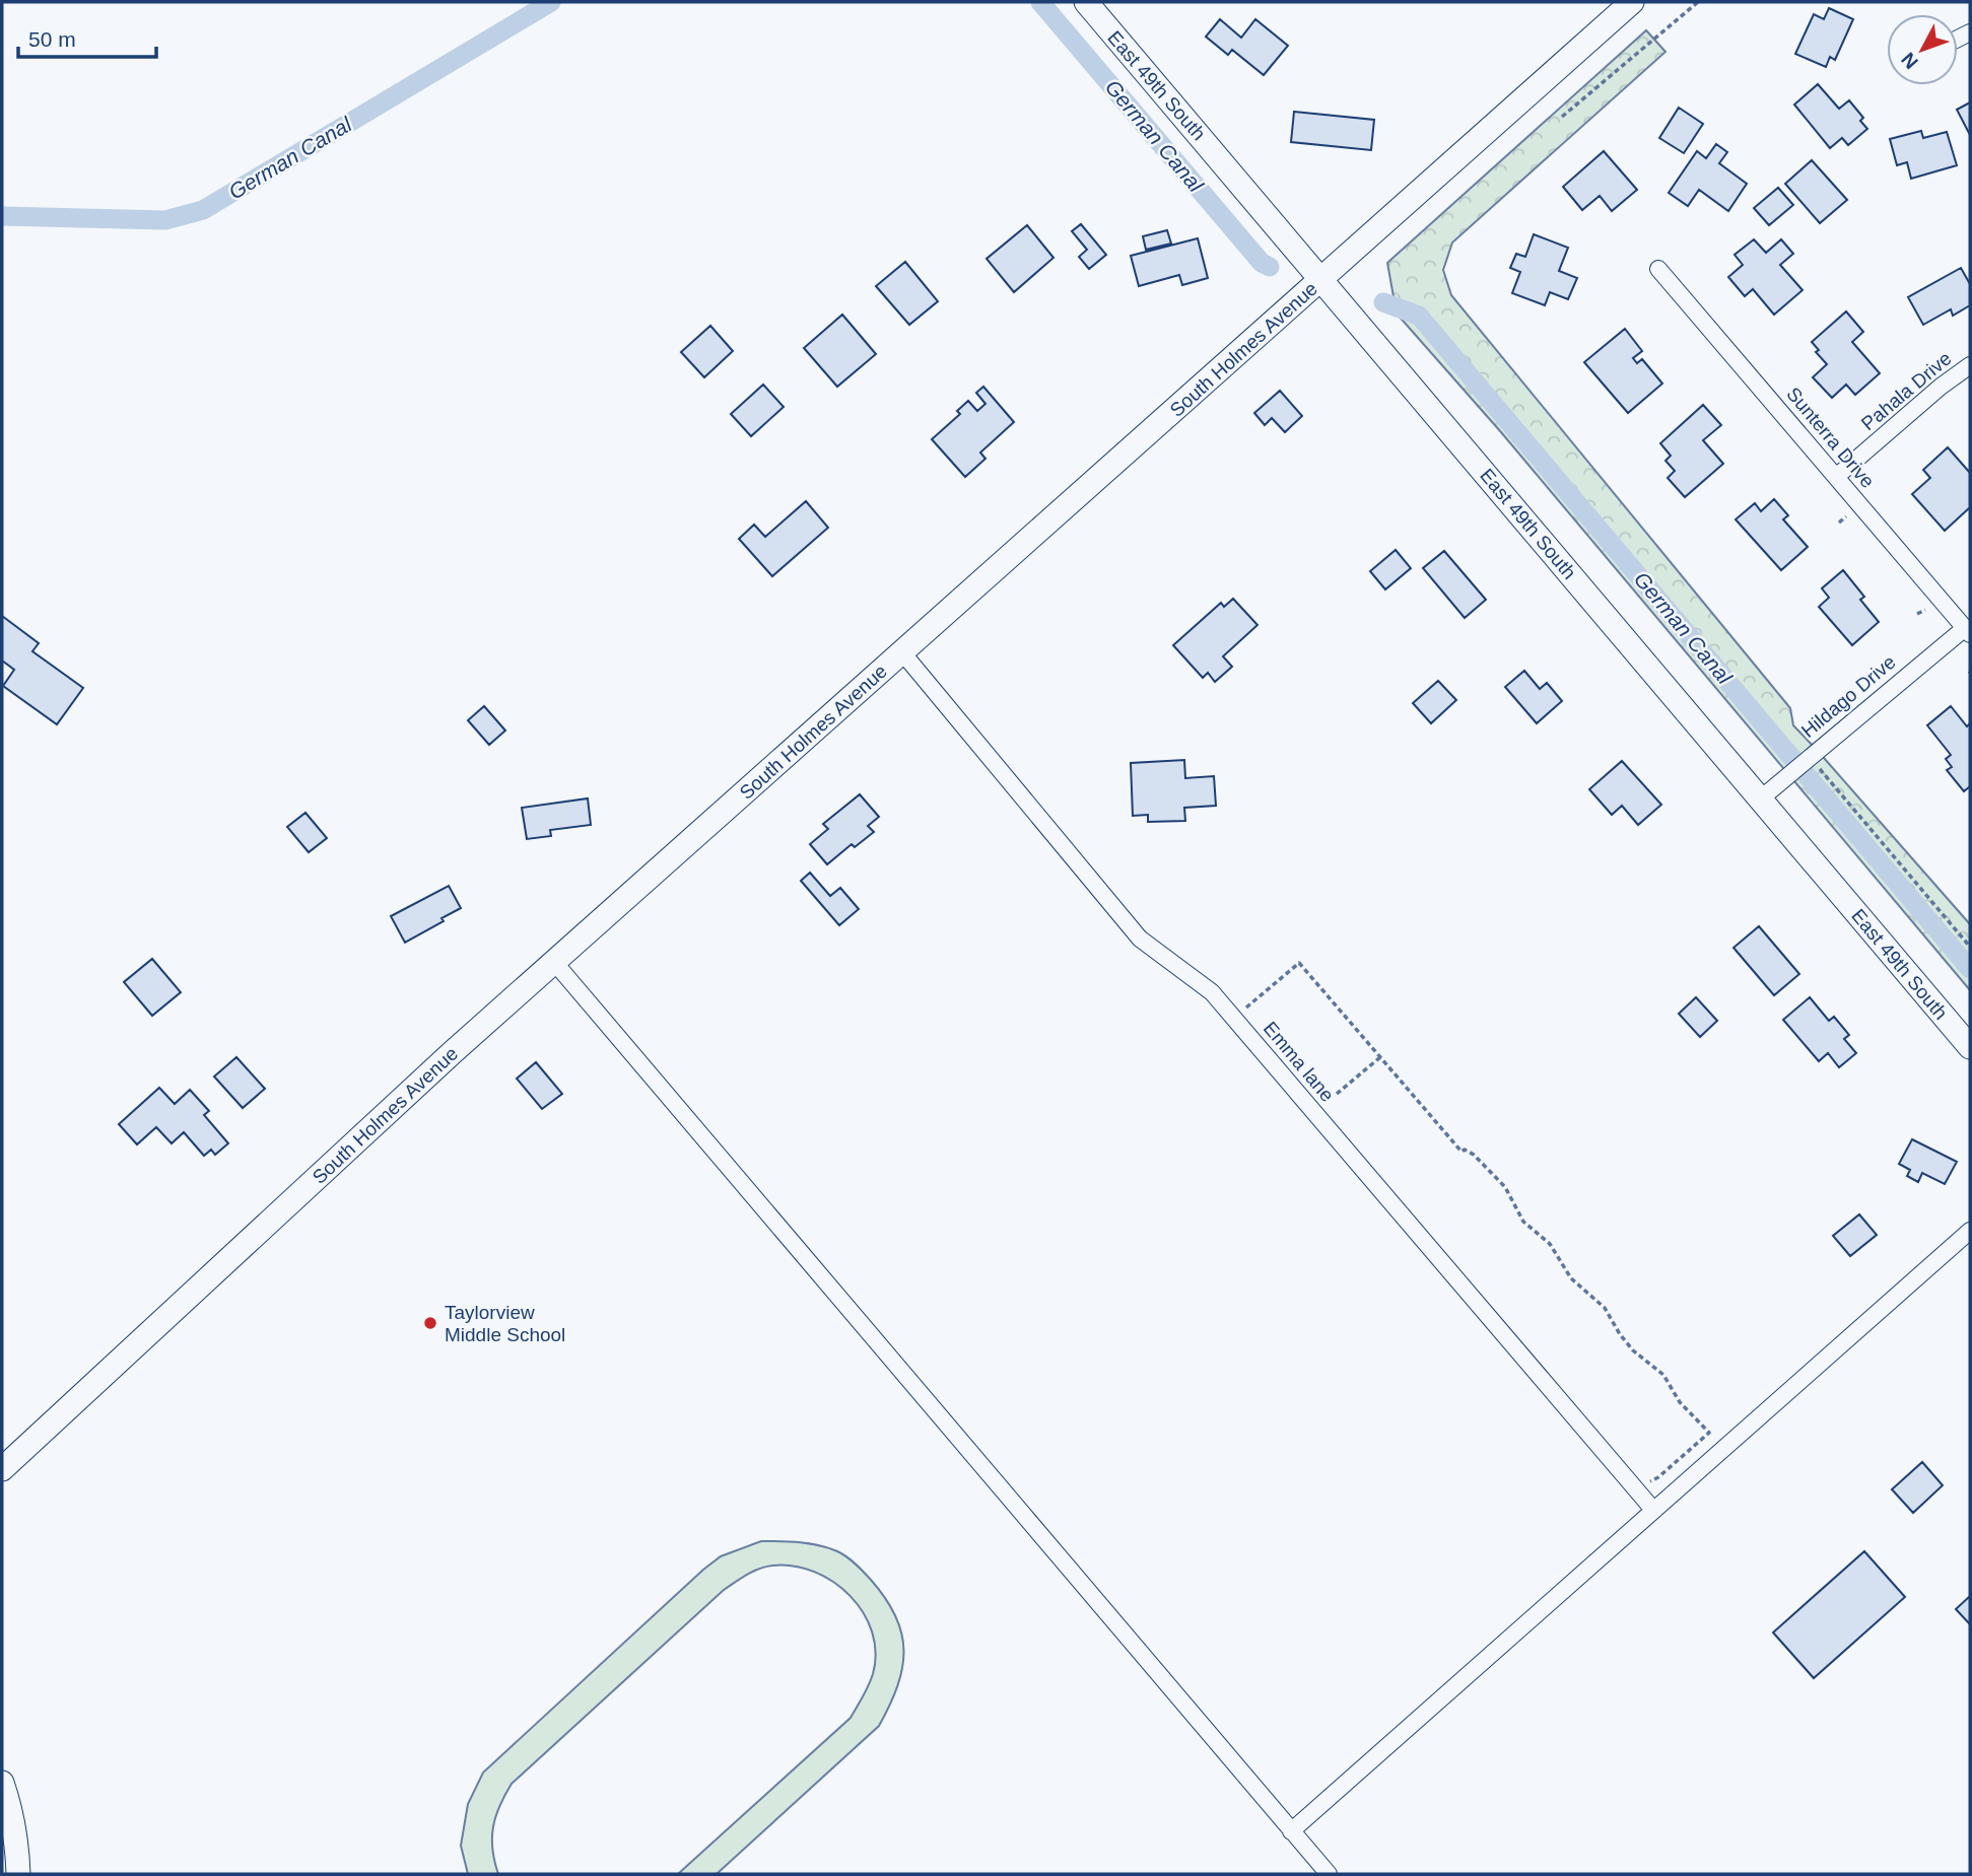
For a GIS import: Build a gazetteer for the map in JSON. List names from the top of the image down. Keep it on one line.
{"streets":{"street":["East 49th South","South Holmes Avenue","Pahala Drive","Sunterra Drive","Hildago Drive","Emma lane"]},"crossings":[["East 49th South","South Holmes Avenue"],["East 49th South","Hildago Drive"],["South Holmes Avenue","Emma lane"],["Pahala Drive","Sunterra Drive"],["Sunterra Drive","Hildago Drive"]],"water":["German Canal"],"places":["Taylorview Middle School"],"scale_bar":"50 m","north":"bottom left"}
